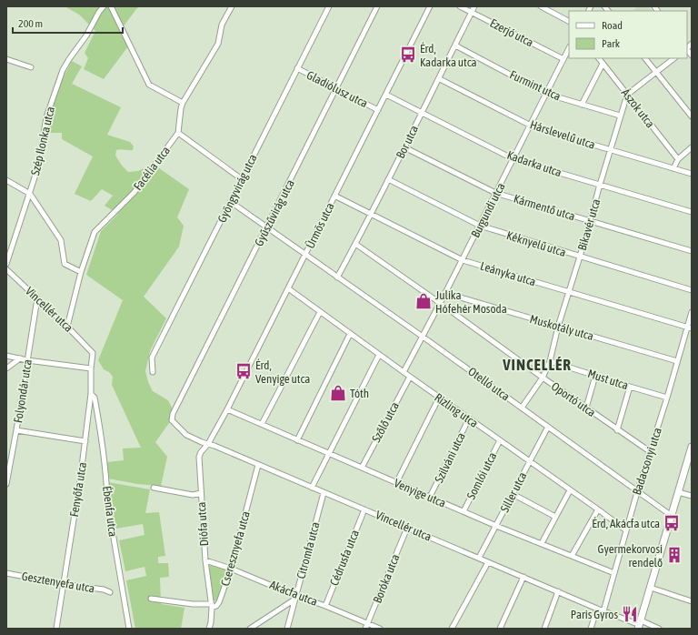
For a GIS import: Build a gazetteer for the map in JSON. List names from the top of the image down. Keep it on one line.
{"streets":{"street":["Ezerjó utca","Furmint utca","Gladiólusz utca","Ászok utca","Hárslevelű utca","Szép Ilonka utca","Bor utca","Kadarka utca","Facélia utca","Gyöngyvirág utca","Kármentő utca","Burgundi utca","Gyűszűvirág utca","Bikavér utca","Ürmös utca","Kéknyelű utca","Leányka utca","Vincellér utca","Muskotály utca","Must utca","Otelló utca","Folyondár utca","Oportó utca","Rizling utca","Szőlő utca","Szilváni utca","Badacsonyi utca","Somlói utca","Fenyőfa utca","Siller utca","Venyige utca","Ébenfa utca","Diófa utca","Cseresznyefa utca","Citromfa utca","Cédrusfa utca","Boróka utca","Gesztenyefa utca","Akácfa utca"]},"crossings":[["Ezerjó utca","Bor utca"],["Ezerjó utca","Burgundi utca"],["Furmint utca","Bor utca"],["Furmint utca","Burgundi utca"],["Furmint utca","Bikavér utca"],["Gladiólusz utca","Gyöngyvirág utca"],["Gladiólusz utca","Gyűszűvirág utca"],["Gladiólusz utca","Ürmös utca"],["Ászok utca","Bikavér utca"],["Hárslevelű utca","Bor utca"],["Hárslevelű utca","Burgundi utca"],["Hárslevelű utca","Bikavér utca"],["Bor utca","Kadarka utca"],["Bor utca","Kármentő utca"],["Bor utca","Kéknyelű utca"],["Bor utca","Leányka utca"],["Bor utca","Otelló utca"],["Bor utca","Oportó utca"],["Kadarka utca","Burgundi utca"],["Kadarka utca","Bikavér utca"],["Kadarka utca","Ürmös utca"],["Facélia utca","Vincellér utca"],["Gyöngyvirág utca","Otelló utca"],["Kármentő utca","Burgundi utca"],["Kármentő utca","Bikavér utca"],["Burgundi utca","Kéknyelű utca"],["Burgundi utca","Leányka utca"],["Burgundi utca","Muskotály utca"],["Burgundi utca","Otelló utca"],["Burgundi utca","Oportó utca"],["Burgundi utca","Rizling utca"],["Gyűszűvirág utca","Vincellér utca"],["Gyűszűvirág utca","Otelló utca"],["Bikavér utca","Kéknyelű utca"],["Bikavér utca","Leányka utca"],["Bikavér utca","Muskotály utca"],["Bikavér utca","Must utca"],["Bikavér utca","Otelló utca"],["Bikavér utca","Oportó utca"],["Ürmös utca","Leányka utca"],["Ürmös utca","Vincellér utca"],["Ürmös utca","Otelló utca"],["Ürmös utca","Rizling utca"],["Ürmös utca","Venyige utca"],["Ürmös utca","Diófa utca"],["Leányka utca","Badacsonyi utca"],["Vincellér utca","Folyondár utca"],["Vincellér utca","Badacsonyi utca"],["Vincellér utca","Fenyőfa utca"],["Vincellér utca","Siller utca"],["Vincellér utca","Diófa utca"],["Vincellér utca","Cseresznyefa utca"],["Vincellér utca","Citromfa utca"],["Vincellér utca","Cédrusfa utca"],["Vincellér utca","Boróka utca"],["Muskotály utca","Badacsonyi utca"],["Must utca","Badacsonyi utca"],["Otelló utca","Badacsonyi utca"],["Otelló utca","Siller utca"],["Oportó utca","Badacsonyi utca"],["Rizling utca","Szőlő utca"],["Rizling utca","Szilváni utca"],["Rizling utca","Badacsonyi utca"],["Rizling utca","Somlói utca"],["Rizling utca","Siller utca"],["Szőlő utca","Venyige utca"],["Szilváni utca","Venyige utca"],["Badacsonyi utca","Venyige utca"],["Somlói utca","Venyige utca"],["Fenyőfa utca","Ébenfa utca"],["Fenyőfa utca","Gesztenyefa utca"],["Siller utca","Venyige utca"],["Diófa utca","Cseresznyefa utca"],["Diófa utca","Akácfa utca"],["Cseresznyefa utca","Akácfa utca"],["Citromfa utca","Akácfa utca"],["Cédrusfa utca","Akácfa utca"],["Boróka utca","Akácfa utca"]],"districts":["VINCELLÉR"],"places":{"bus stop":["Érd, Kadarka utca","Érd, Venyige utca","Érd, Akácfa utca"],"shop":["Julika Hófehér Mosoda","Tóth"],"building":["Gyermekorvosi rendelő"],"restaurant":["Paris Gyros"]},"legend":["Road","Park"],"scale_bar":"200 m"}
